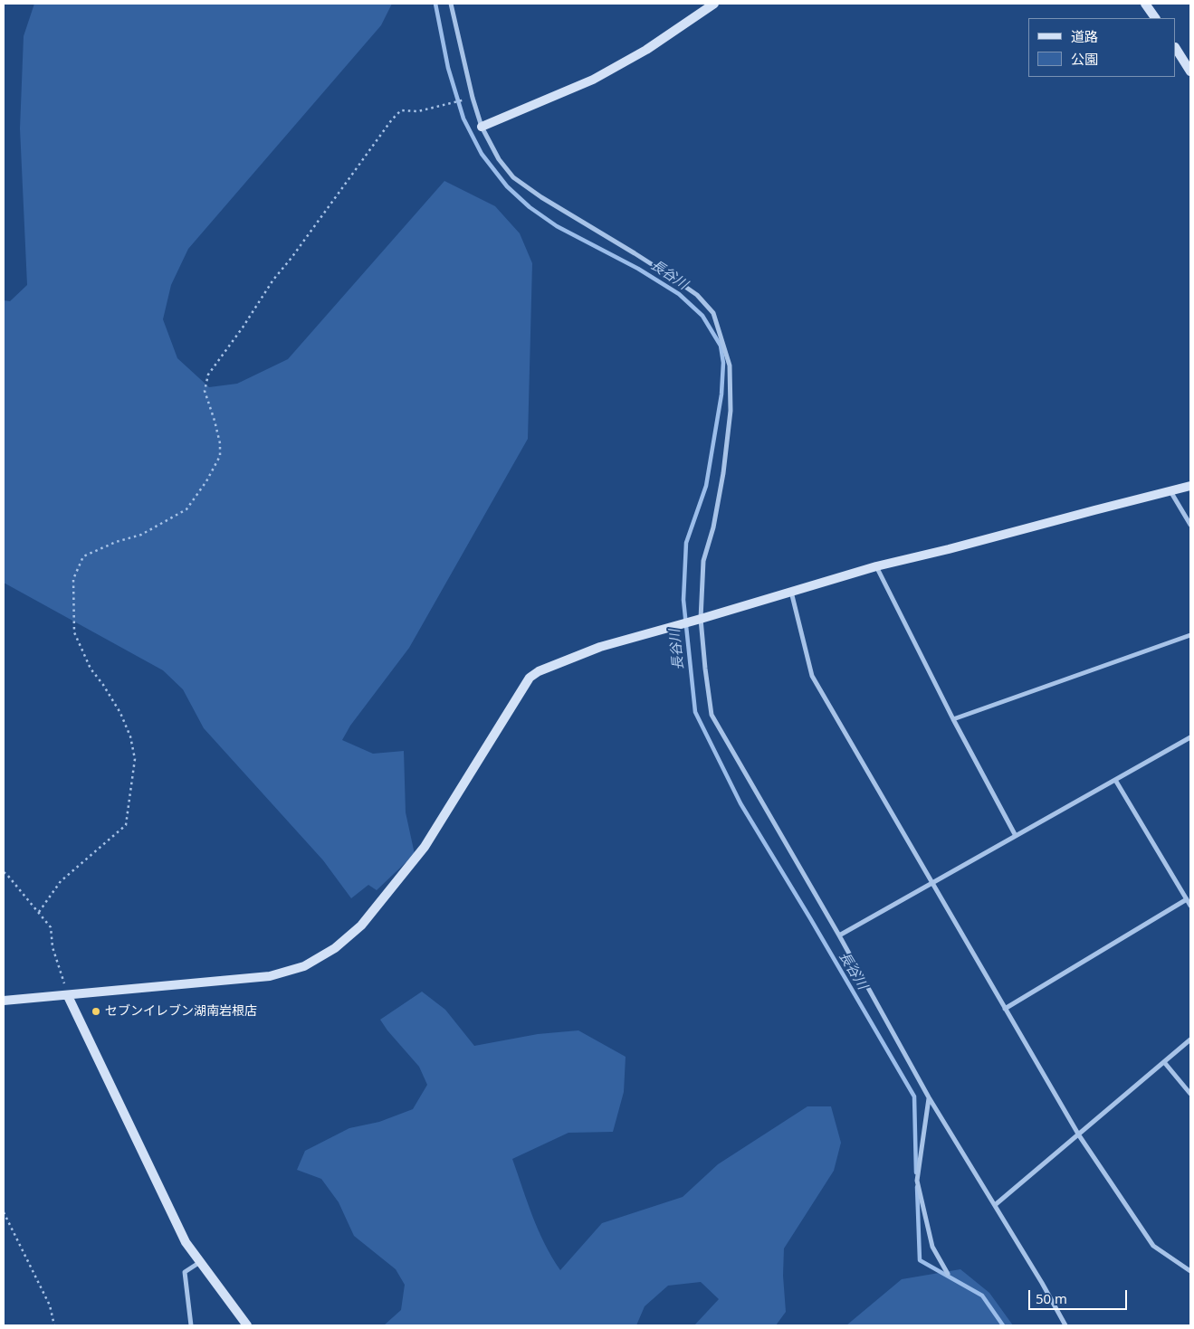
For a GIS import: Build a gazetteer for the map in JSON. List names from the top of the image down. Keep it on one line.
{"water":["長谷川"],"places":["セブンイレブン湖南岩根店"],"legend":["道路","公園"],"scale_bar":"50 m"}
